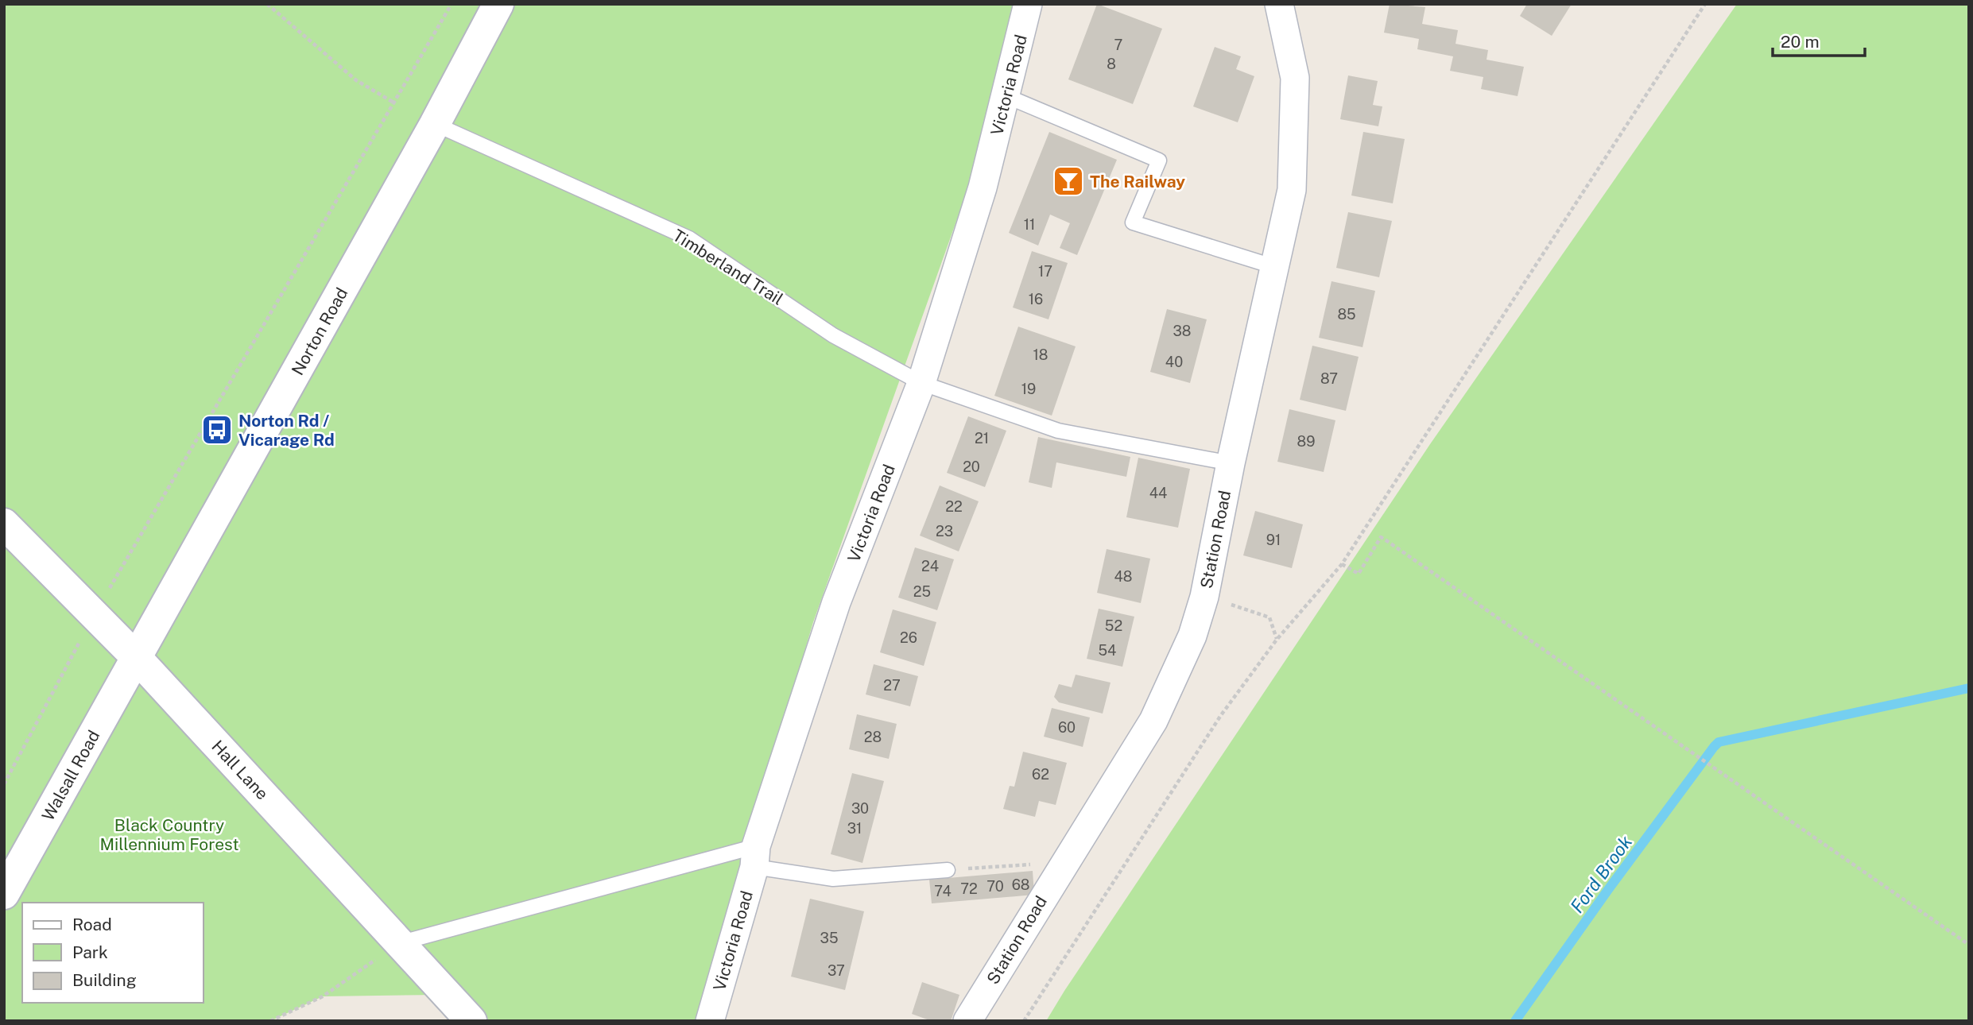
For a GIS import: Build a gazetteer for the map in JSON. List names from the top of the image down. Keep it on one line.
{"streets":{"main road":["Norton Road","Hall Lane","Walsall Road"],"street":["Victoria Road","Station Road"],"lane":["Timberland Trail"]},"crossings":[["Victoria Road","Timberland Trail"],["Timberland Trail","Norton Road"],["Timberland Trail","Station Road"],["Norton Road","Hall Lane"],["Norton Road","Walsall Road"],["Hall Lane","Walsall Road"]],"water":["Ford Brook"],"parks":["Black Country Millennium Forest"],"places":{"bar":["The Railway"],"bus stop":["Norton Rd / Vicarage Rd"]},"house_numbers":["7","8","11","17","16","85","38","18","40","87","19","21","89","20","44","22","23","91","24","48","25","52","26","54","27","60","28","62","30","31","68","70","72","74","35","37"],"legend":["Road","Park","Building"],"scale_bar":"20 m"}
